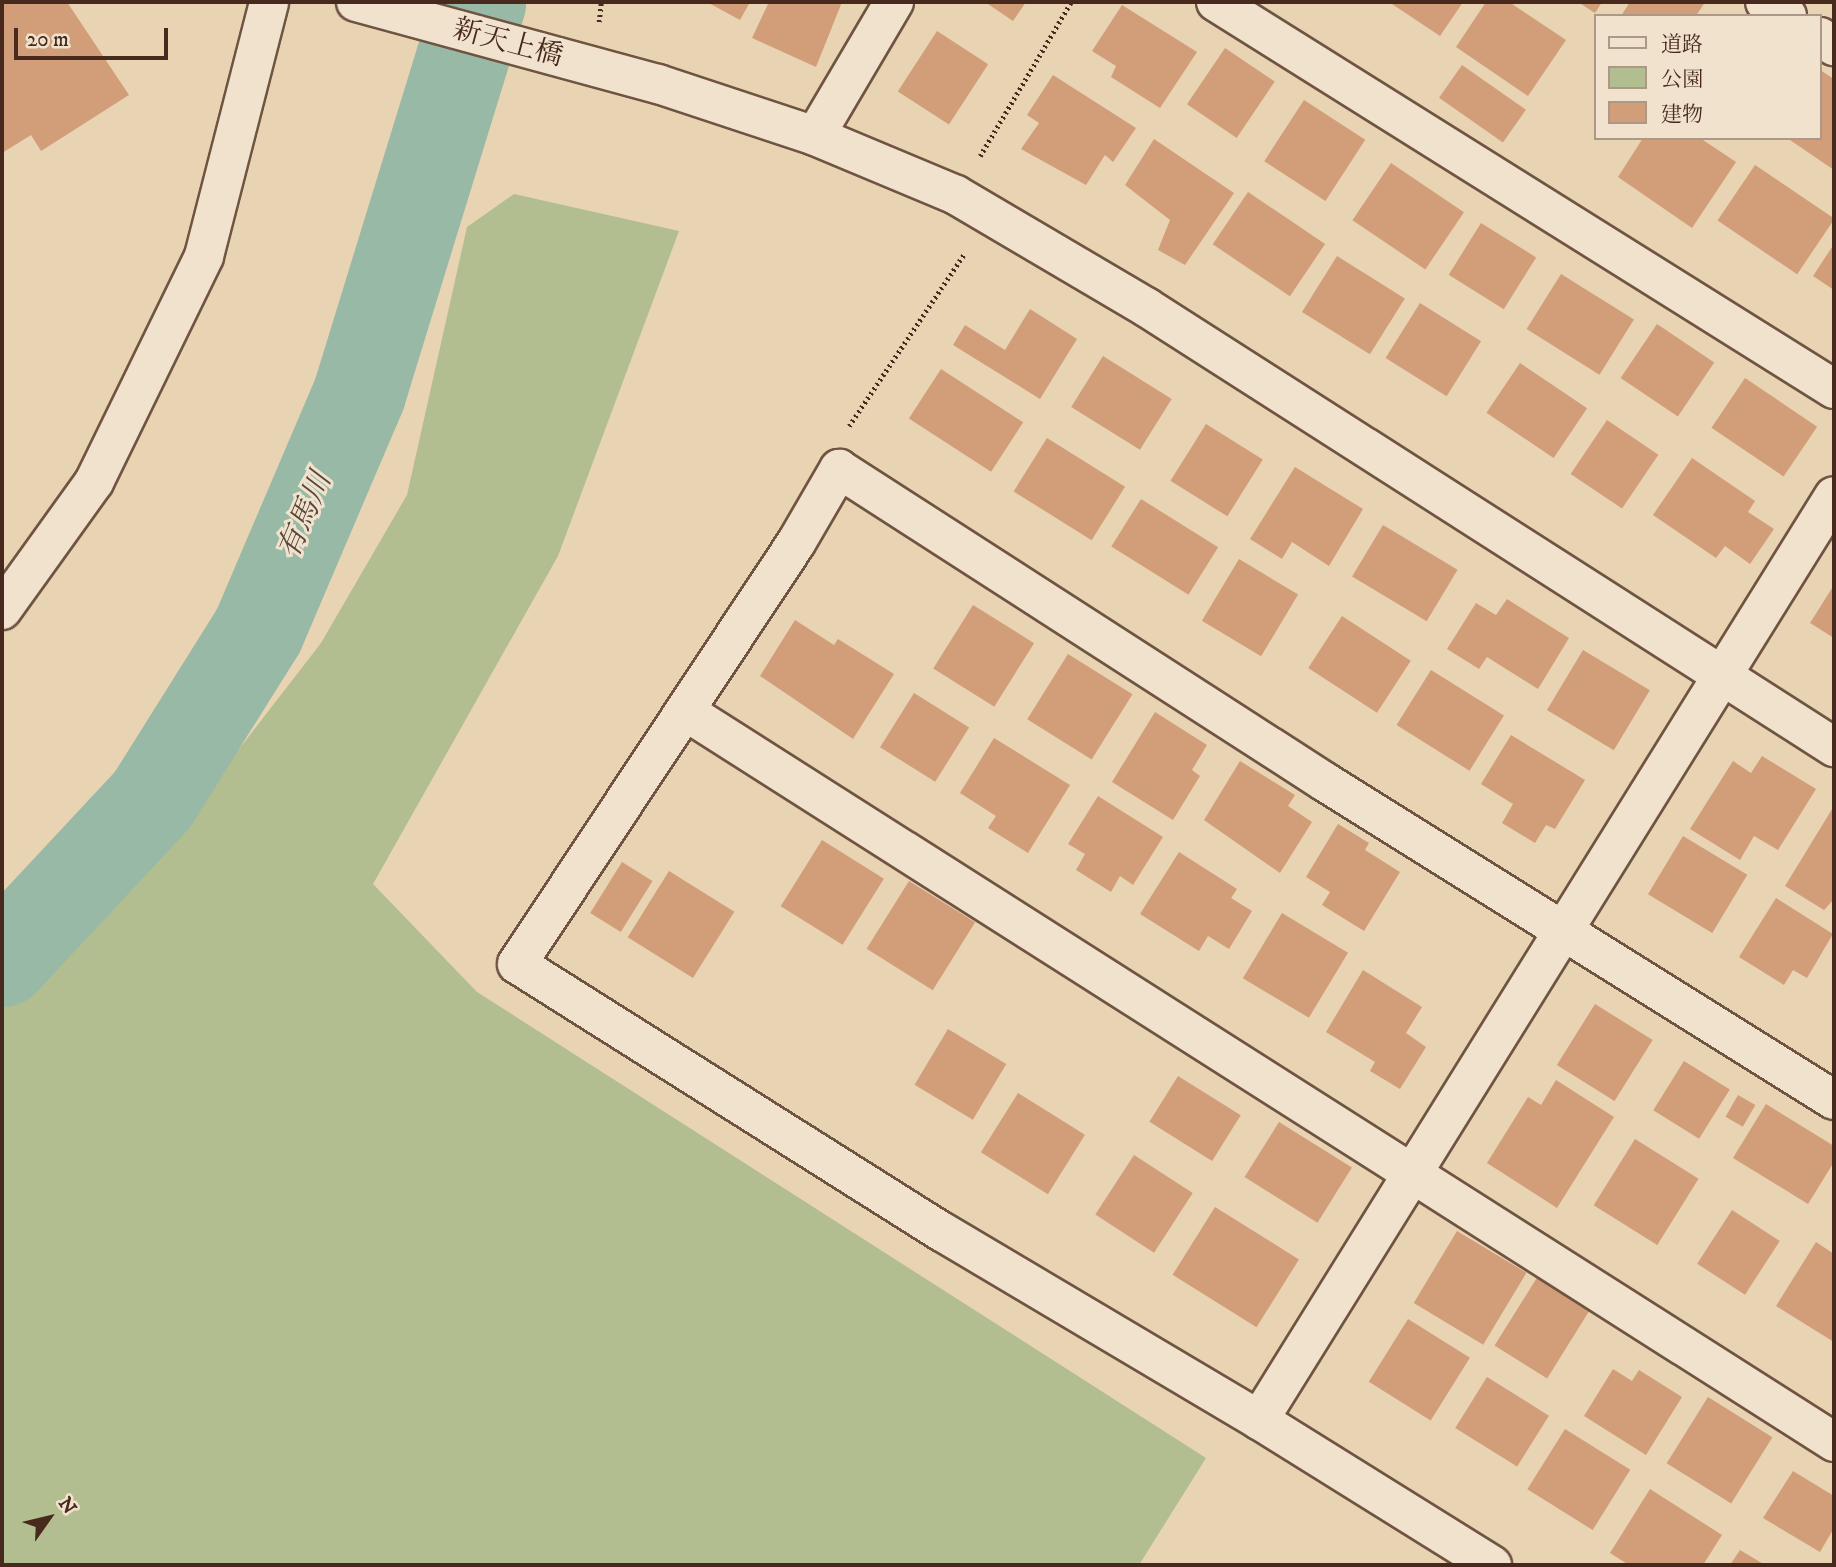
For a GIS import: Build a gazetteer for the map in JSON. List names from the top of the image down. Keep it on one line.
{"streets":{"street":["新天上橋"]},"water":["有馬川"],"legend":["道路","公園","建物"],"scale_bar":"20 m","north":"top right"}
